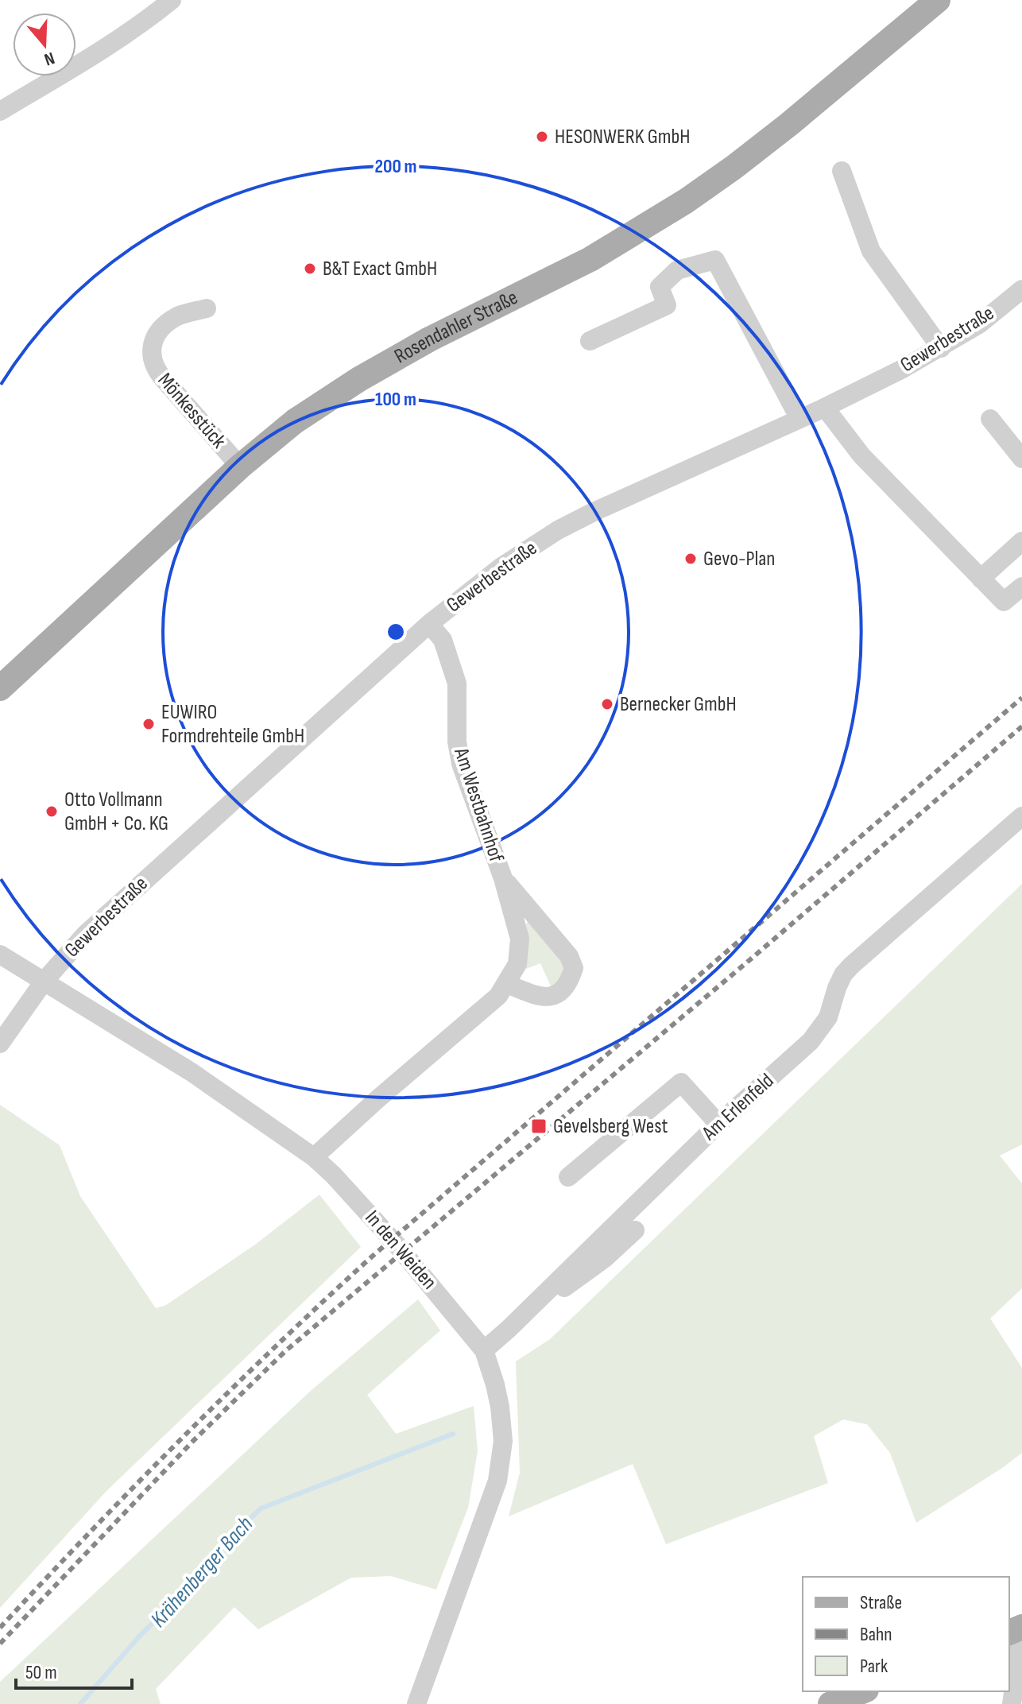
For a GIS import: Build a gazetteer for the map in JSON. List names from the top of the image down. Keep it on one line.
{"streets":{"main road":["Rosendahler Straße"],"street":["Gewerbestraße","Mönkesstück","Am Westbahnhof","Am Erlenfeld","In den Weiden"]},"crossings":[["Rosendahler Straße","Mönkesstück"],["Gewerbestraße","Am Westbahnhof"],["Gewerbestraße","In den Weiden"],["Am Westbahnhof","In den Weiden"],["Am Erlenfeld","In den Weiden"]],"water":["Krähenberger Bach"],"places":{"other":["HESONWERK GmbH","B&T Exact GmbH","Gevo-Plan","Bernecker GmbH","EUWIRO Formdrehteile GmbH","Otto Vollmann GmbH + Co. KG"],"transit":["Gevelsberg West"]},"legend":["Straße","Bahn","Park"],"scale_bar":"50 m","north":"bottom","rings":["200 m","100 m"]}
